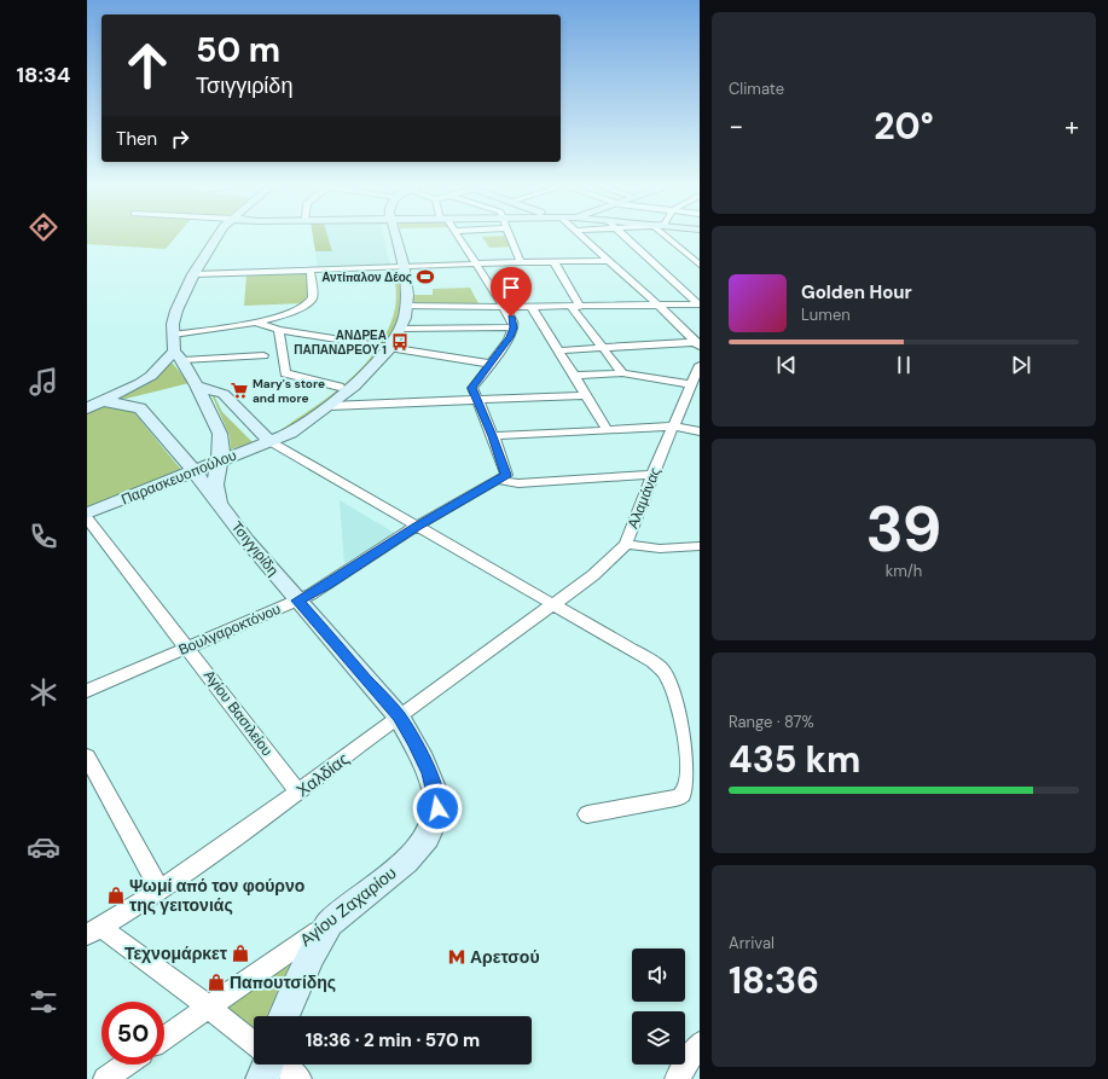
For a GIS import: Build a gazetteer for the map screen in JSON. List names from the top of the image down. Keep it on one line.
{"streets":{"main road":["Παρασκευοπούλου","Τσιγγιρίδη","Αγίου Ζαχαρίου"],"street":["Αλαμάνας","Βουλγαροκτόνου","Αγίου Βασιλείου","Χαλδίας"]},"crossings":[["Παρασκευοπούλου","Τσιγγιρίδη"],["Αλαμάνας","Χαλδίας"],["Τσιγγιρίδη","Βουλγαροκτόνου"],["Τσιγγιρίδη","Χαλδίας"],["Τσιγγιρίδη","Αγίου Ζαχαρίου"],["Βουλγαροκτόνου","Αγίου Βασιλείου"],["Αγίου Βασιλείου","Χαλδίας"],["Χαλδίας","Αγίου Ζαχαρίου"]],"places":{"sports":["Αντίπαλον Δέος"],"bus stop":["ΑΝΔΡΕΑ ΠΑΠΑΝΔΡΕΟΥ 1"],"supermarket":["Mary's store and more"],"shop":["Ψωμί από τον φούρνο της γειτονιάς","Τεχνομάρκετ","Παπουτσίδης"],"metro station":["Αρετσού"]},"page":{"tabs":"18:34","tile":["Climate",["39","km/h"],["Range · 87%","435 km"],["Arrival","18:36"]],"turn":["50 m","Τσιγγιρίδη"],"heat":["−","20°","+"],"then":"Then","song":["Golden Hour","Lumen"],"limit":"50","trip":"18:36 · 2 min · 570 m"}}
